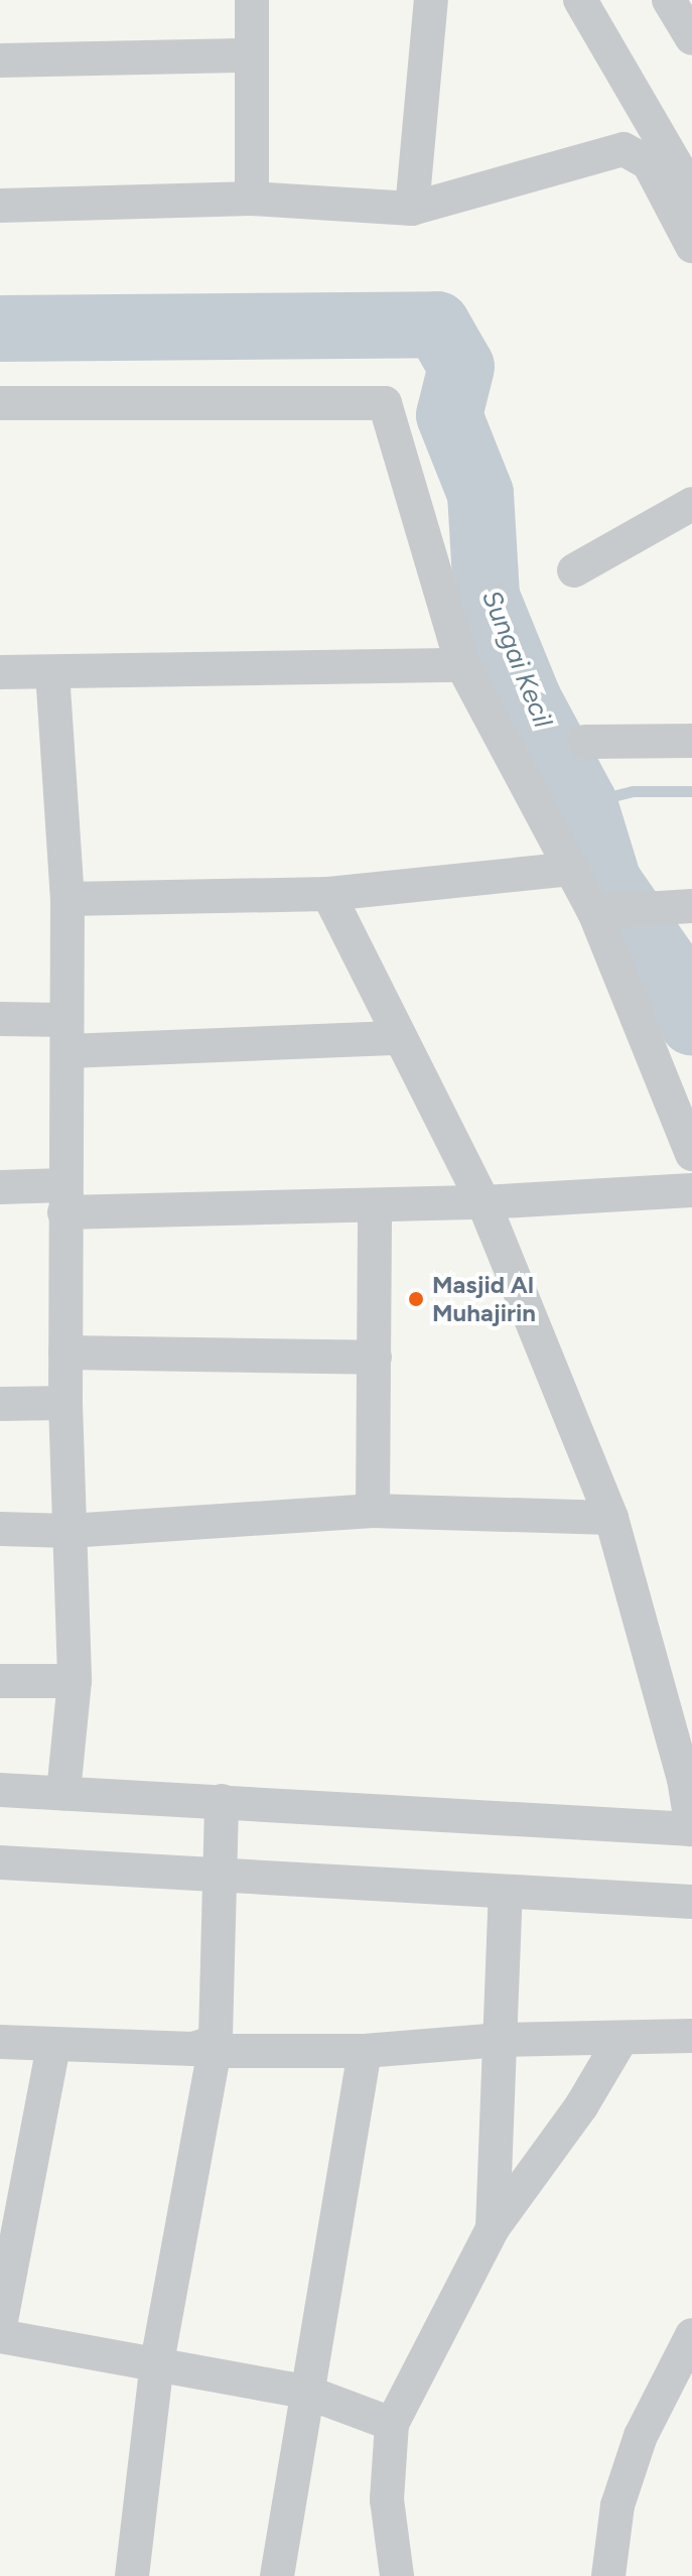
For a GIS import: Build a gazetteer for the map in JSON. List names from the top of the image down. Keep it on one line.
{"water":["Sungai Kecil"],"places":["Masjid Al Muhajirin"]}
